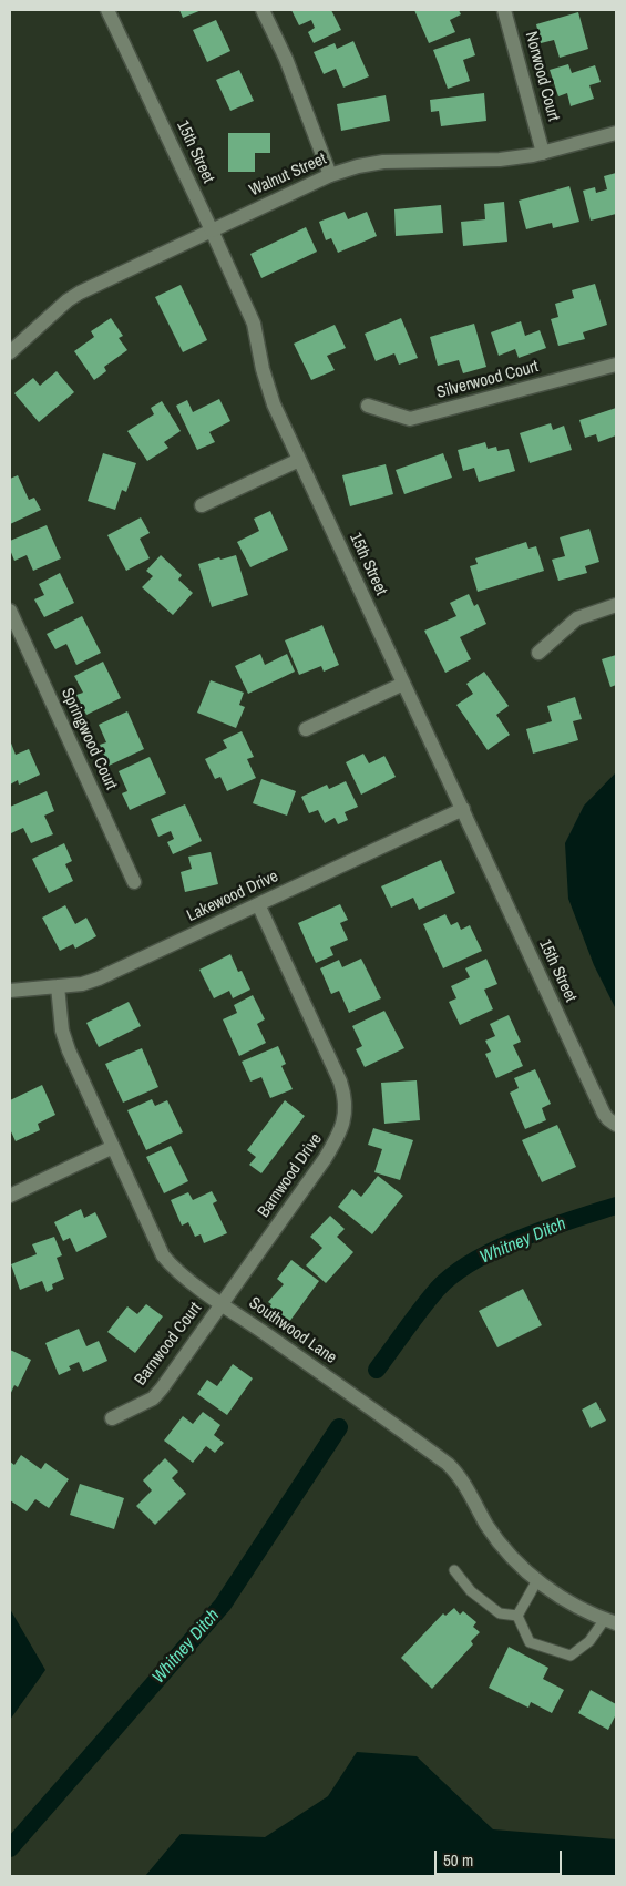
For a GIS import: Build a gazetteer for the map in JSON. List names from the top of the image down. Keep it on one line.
{"streets":{"street":["Norwood Court","15th Street","Walnut Street","Silverwood Court","Springwood Court","Lakewood Drive","Barnwood Drive","Southwood Lane","Barnwood Court"]},"crossings":[["Norwood Court","Walnut Street"],["15th Street","Walnut Street"],["15th Street","Lakewood Drive"],["Lakewood Drive","Barnwood Drive"],["Lakewood Drive","Southwood Lane"],["Barnwood Drive","Southwood Lane"],["Barnwood Drive","Barnwood Court"],["Southwood Lane","Barnwood Court"]],"water":["Whitney Ditch"],"scale_bar":"50 m"}
